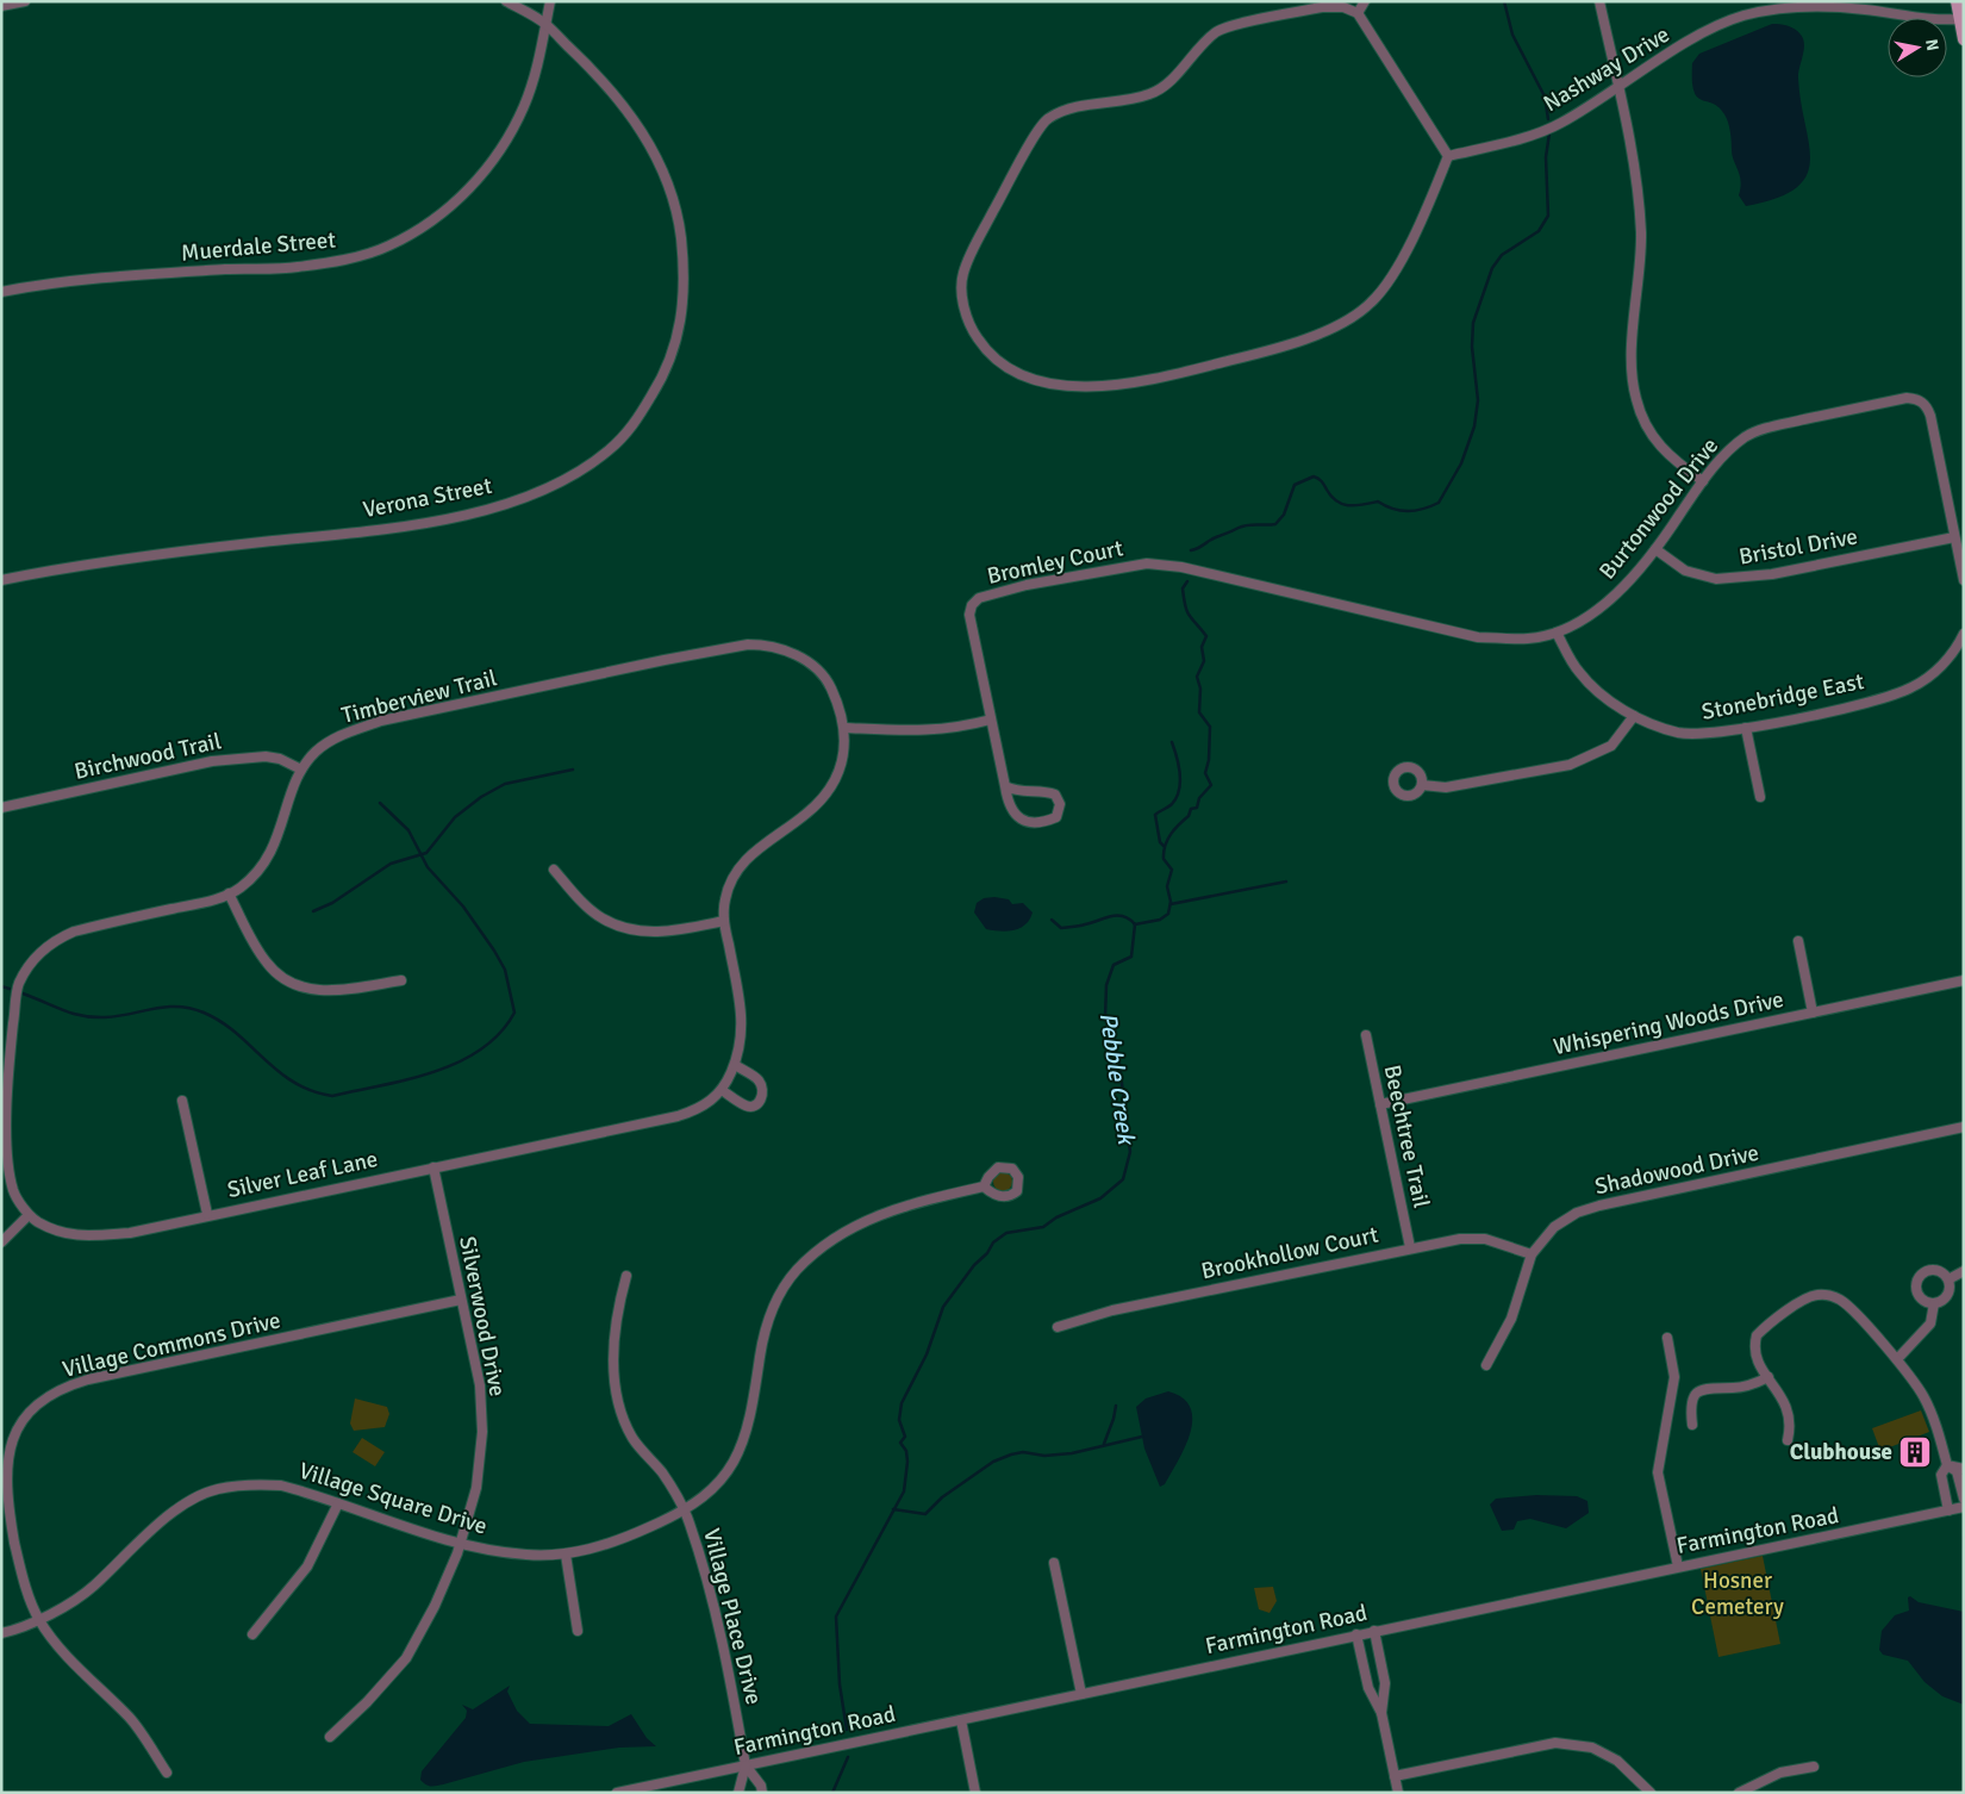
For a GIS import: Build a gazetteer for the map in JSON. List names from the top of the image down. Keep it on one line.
{"streets":{"street":["Nashway Drive","Muerdale Street","Verona Street","Burtonwood Drive","Bristol Drive","Bromley Court","Timberview Trail","Stonebridge East","Birchwood Trail","Whispering Woods Drive","Beechtree Trail","Shadowood Drive","Silver Leaf Lane","Brookhollow Court","Silverwood Drive","Village Commons Drive","Village Square Drive","Farmington Road","Village Place Drive"]},"crossings":[["Muerdale Street","Verona Street"],["Burtonwood Drive","Bristol Drive"],["Burtonwood Drive","Bromley Court"],["Burtonwood Drive","Stonebridge East"],["Timberview Trail","Birchwood Trail"],["Timberview Trail","Silver Leaf Lane"],["Whispering Woods Drive","Beechtree Trail"],["Beechtree Trail","Brookhollow Court"],["Shadowood Drive","Brookhollow Court"],["Silver Leaf Lane","Silverwood Drive"],["Silverwood Drive","Village Commons Drive"],["Silverwood Drive","Village Square Drive"],["Village Commons Drive","Village Square Drive"],["Village Square Drive","Village Place Drive"],["Farmington Road","Village Place Drive"]],"water":["Pebble Creek"],"parks":["Hosner Cemetery"],"places":{"building":["Clubhouse"]},"north":"right"}
